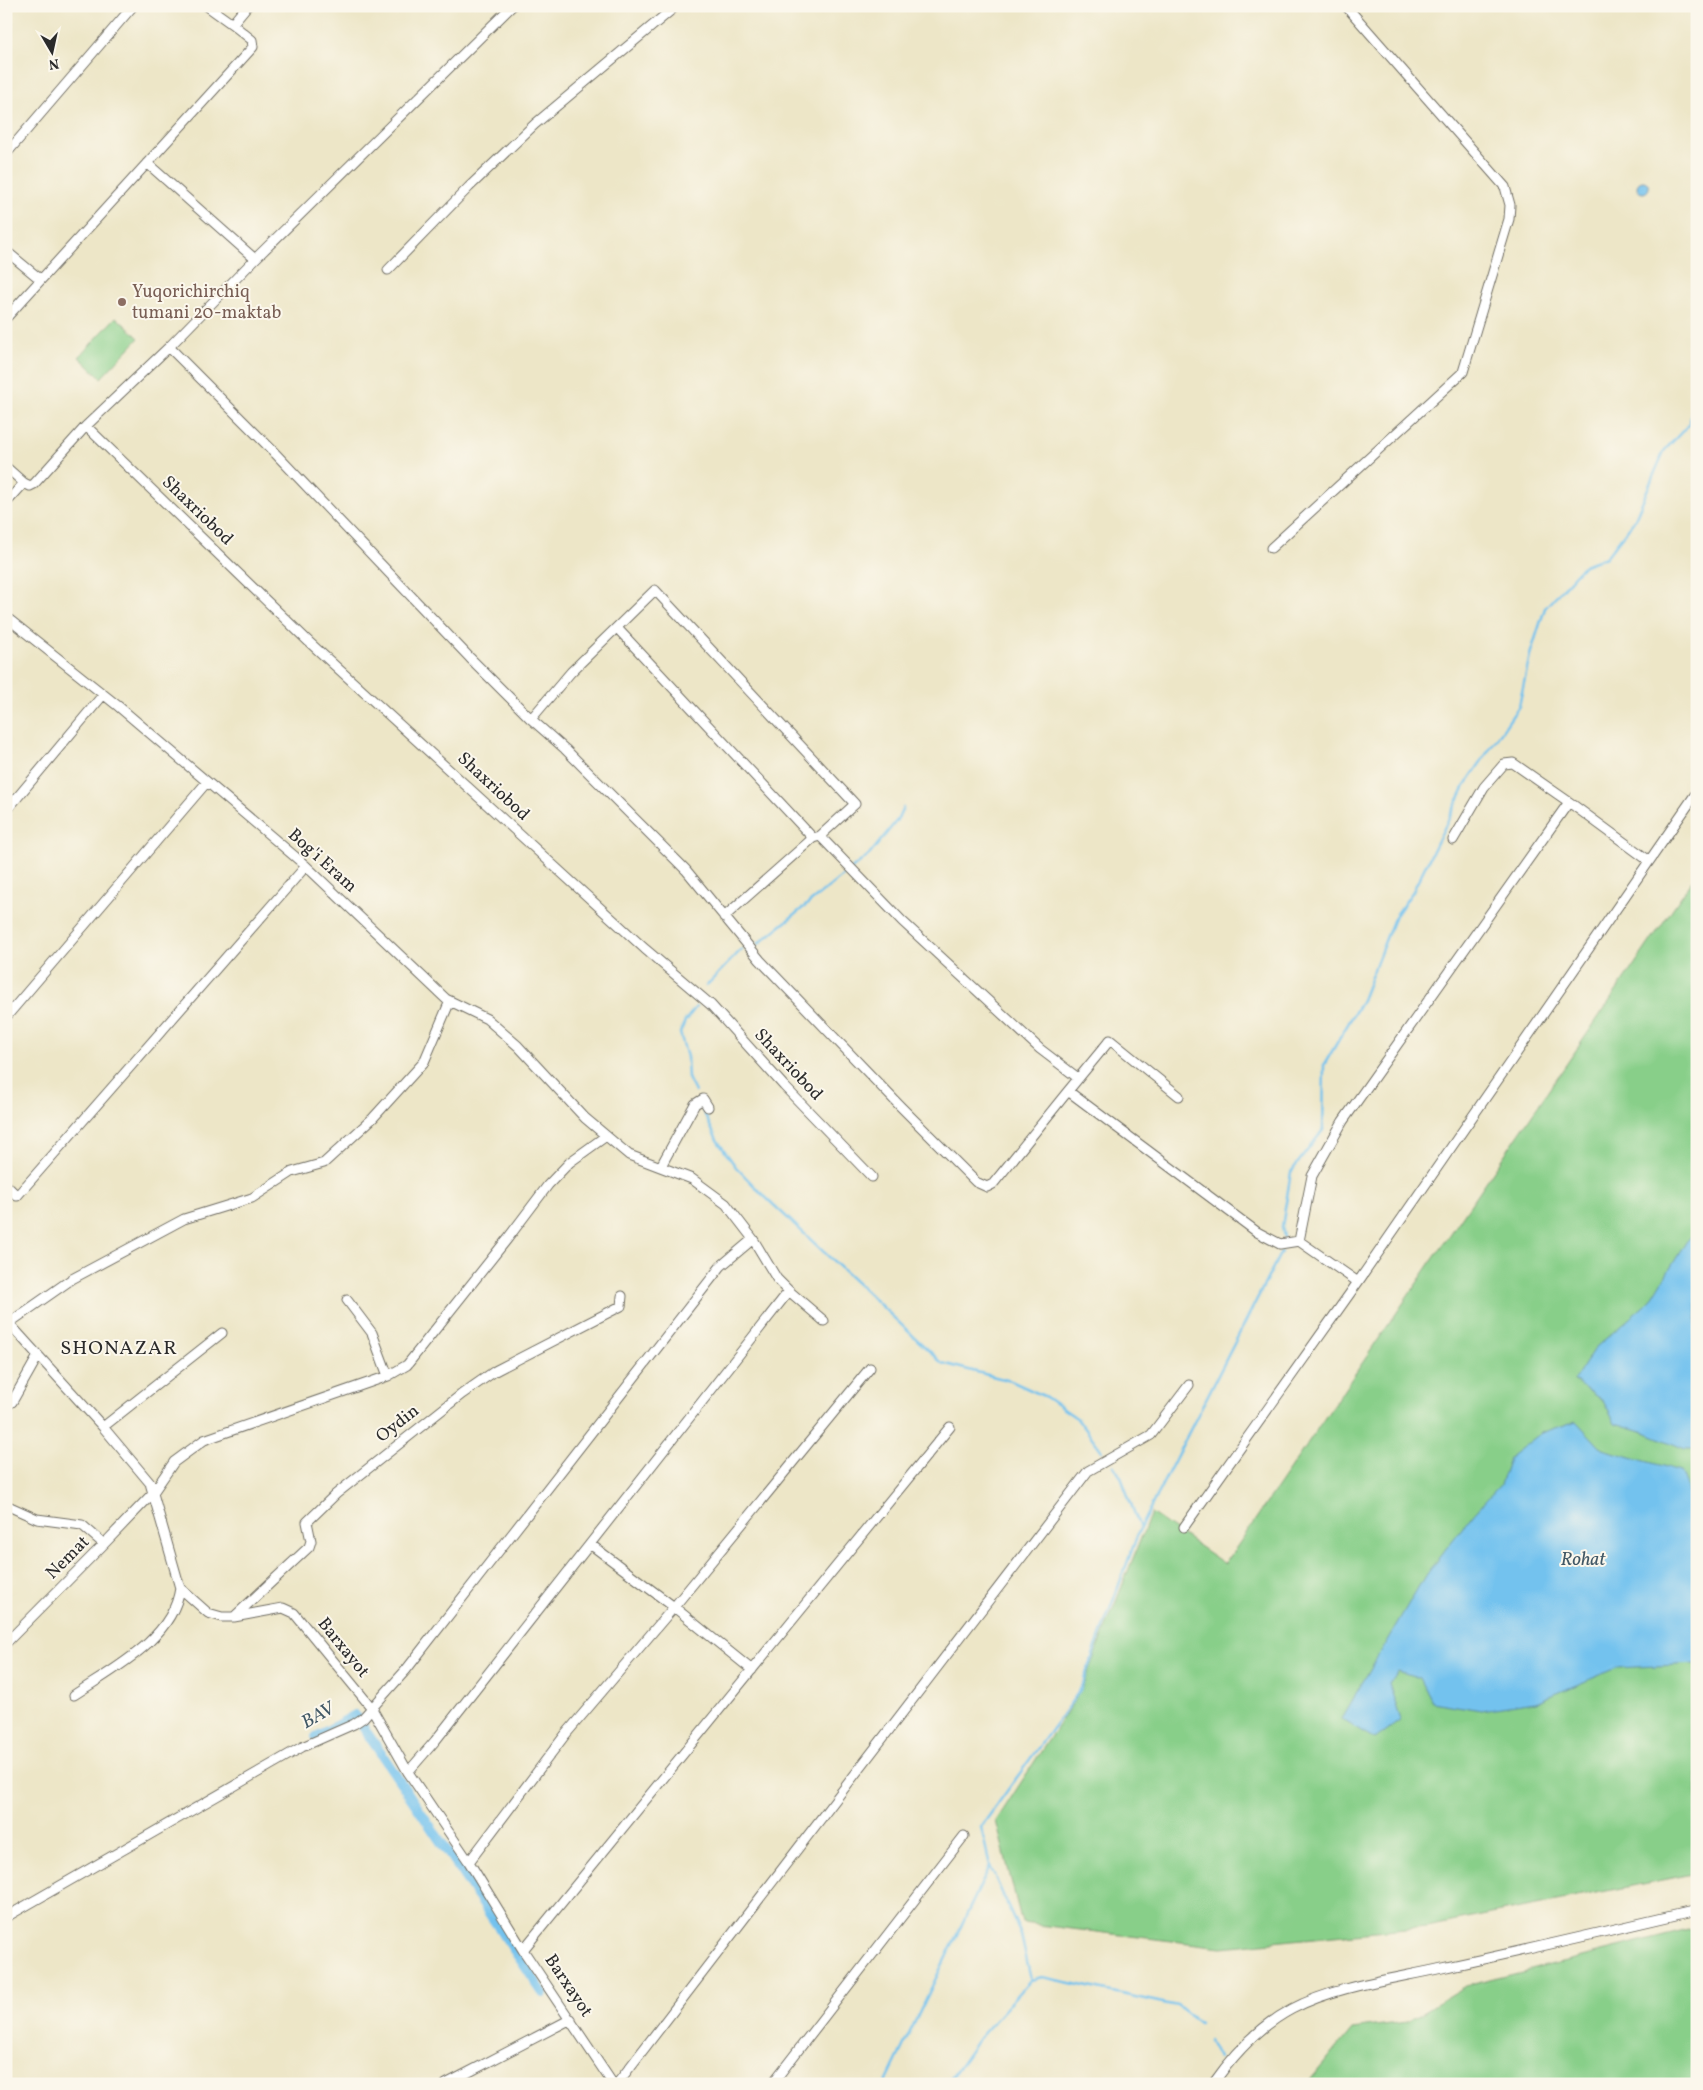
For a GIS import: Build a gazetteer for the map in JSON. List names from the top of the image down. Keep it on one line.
{"streets":{"street":["Shaxriobod","Bog'i Eram","Oydin","Nemat","Barxayot"]},"crossings":[["Bog'i Eram","Nemat"],["Oydin","Barxayot"]],"districts":["SHONAZAR"],"water":["Rohat","BAV"],"places":["Yuqorichirchiq tumani 20-maktab"],"north":"bottom"}
